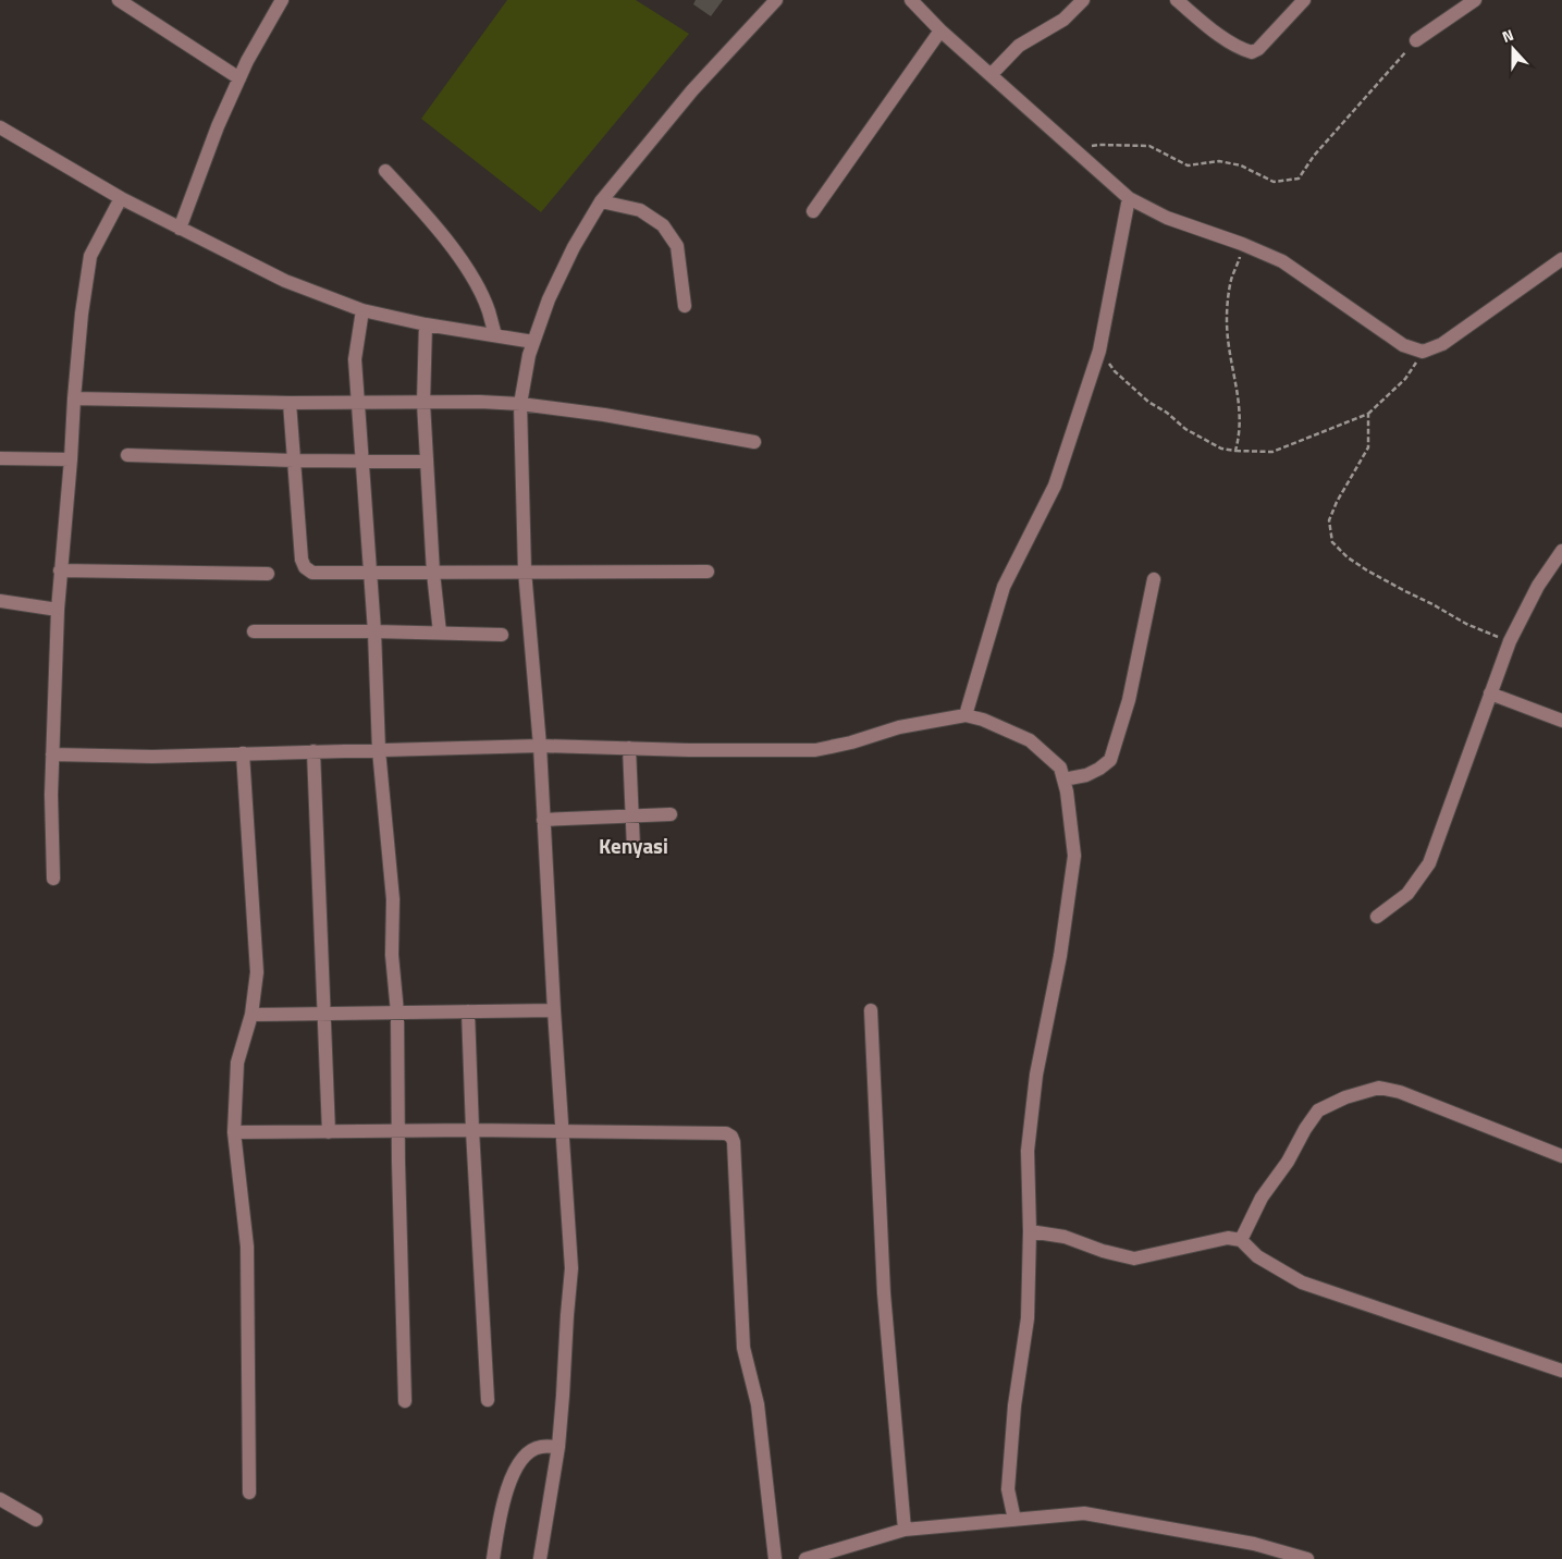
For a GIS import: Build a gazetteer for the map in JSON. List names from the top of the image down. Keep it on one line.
{"districts":["Kenyasi"],"north":"top"}
